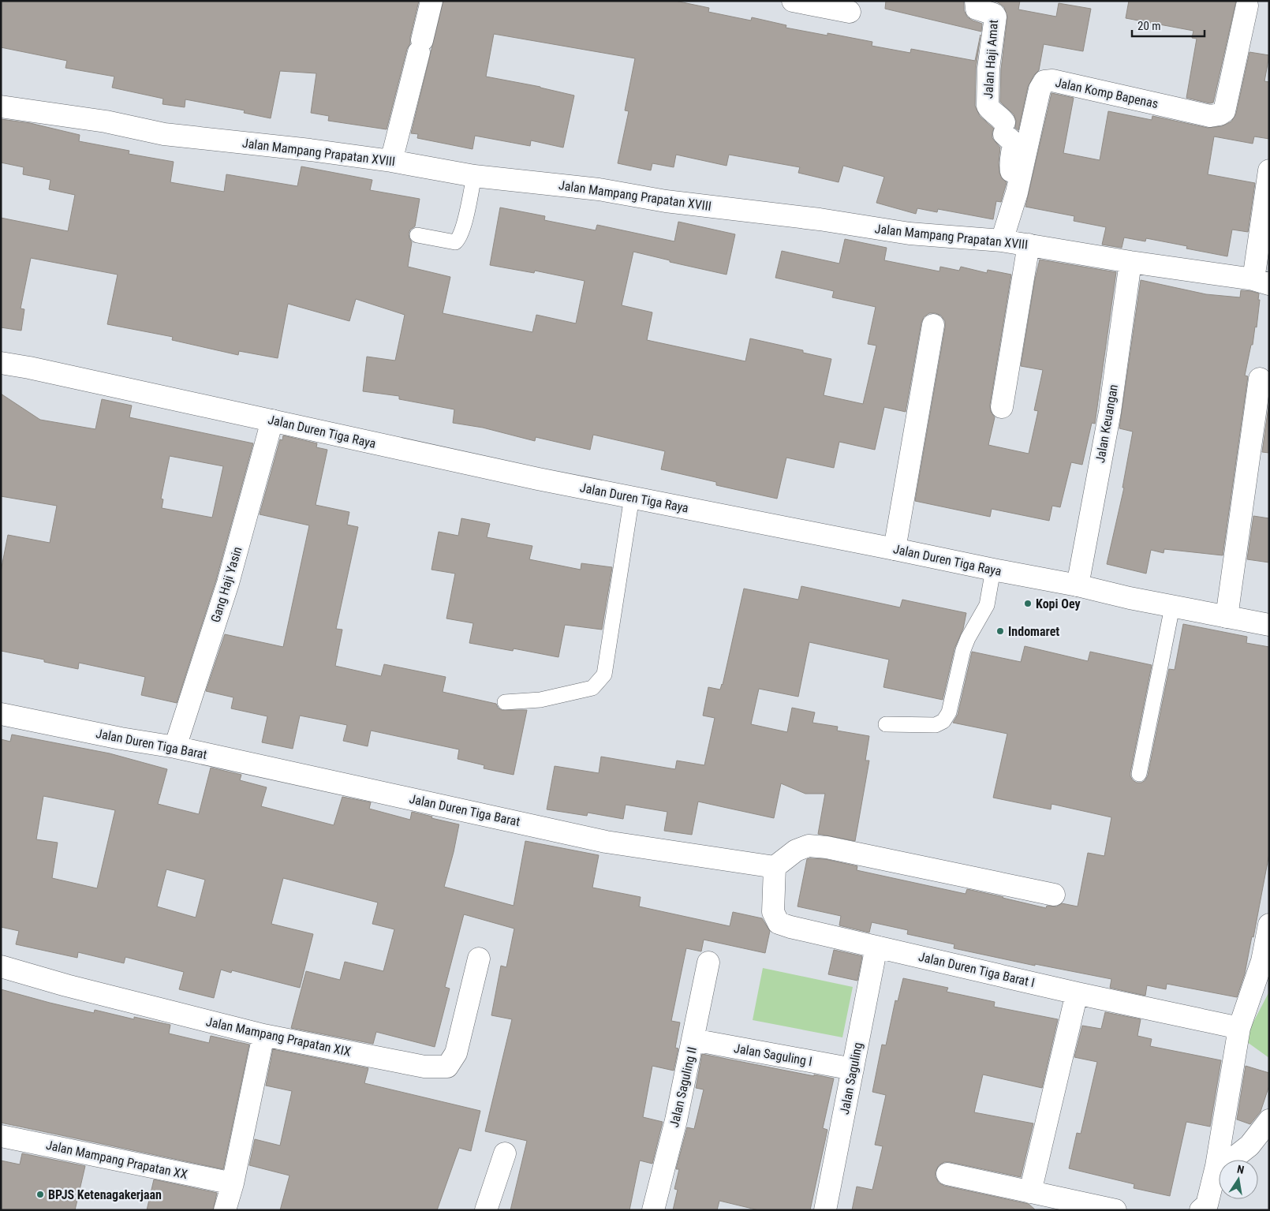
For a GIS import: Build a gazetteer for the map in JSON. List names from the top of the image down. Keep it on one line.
{"streets":{"street":["Jalan Haji Amat","Jalan Komp Bapenas","Jalan Mampang Prapatan XVIII","Jalan Keuangan","Jalan Duren Tiga Raya","Gang Haji Yasin","Jalan Duren Tiga Barat","Jalan Duren Tiga Barat I","Jalan Mampang Prapatan XIX","Jalan Saguling I","Jalan Saguling","Jalan Saguling II","Jalan Mampang Prapatan XX"]},"crossings":[["Jalan Haji Amat","Jalan Komp Bapenas"],["Jalan Komp Bapenas","Jalan Mampang Prapatan XVIII"],["Jalan Mampang Prapatan XVIII","Jalan Keuangan"],["Jalan Keuangan","Jalan Duren Tiga Raya"],["Jalan Duren Tiga Raya","Gang Haji Yasin"],["Gang Haji Yasin","Jalan Duren Tiga Barat"],["Jalan Duren Tiga Barat I","Jalan Saguling"],["Jalan Saguling I","Jalan Saguling"],["Jalan Saguling I","Jalan Saguling II"]],"places":["Kopi Oey","Indomaret","BPJS Ketenagakerjaan"],"scale_bar":"20 m","north":"top"}
